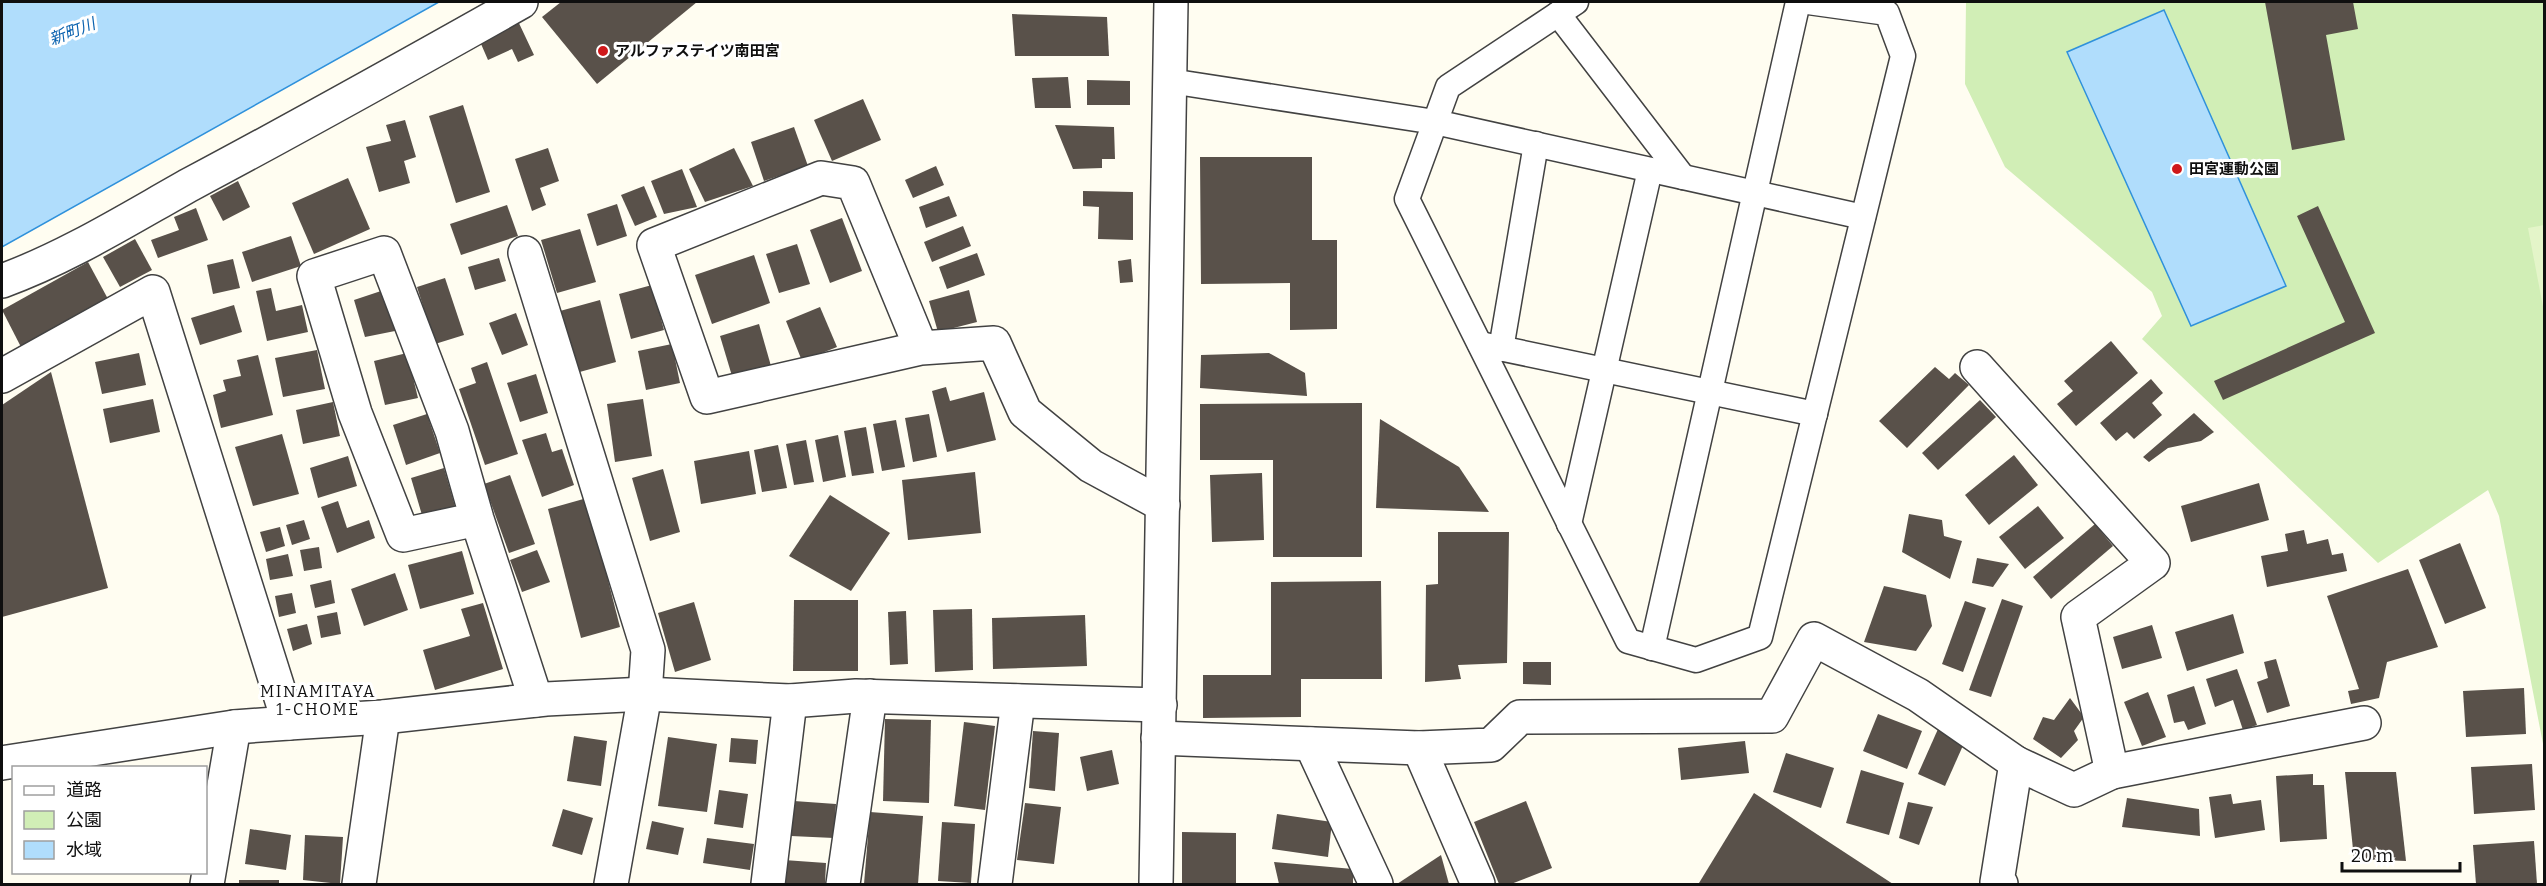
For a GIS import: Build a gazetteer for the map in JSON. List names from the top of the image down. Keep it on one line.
{"districts":["MINAMITAYA 1-CHOME"],"water":["新町川"],"places":["アルファステイツ南田宮","田宮運動公園"],"legend":["道路","公園","水域"],"scale_bar":"20 m"}
